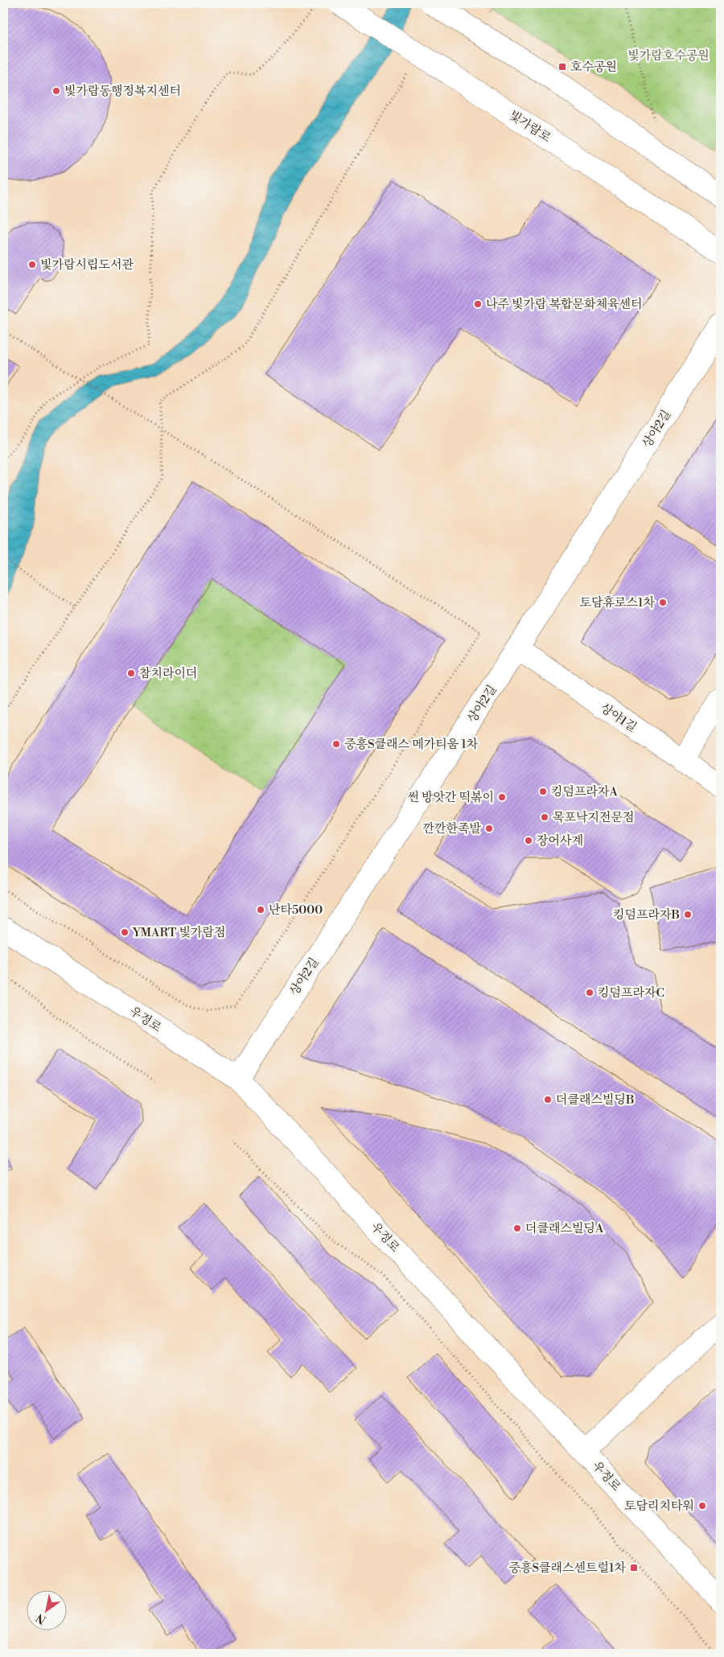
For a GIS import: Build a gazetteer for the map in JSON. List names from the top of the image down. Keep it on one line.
{"streets":{"street":["빛가람로","상야2길","상야1길","우정로"]},"crossings":[["상야2길","상야1길"],["상야2길","우정로"]],"parks":["빛가람호수공원"],"places":{"transit":["호수공원","중흥S클래스센트럴1차"],"other":["빛가람동행정복지센터","빛가람시립도서관","나주 빛가람 복합문화체육센터","토담휴로스1차","참치라이더","중흥S클래스 메가티움 1차","킹덤프라자A","썬 방앗간 떡볶이","목포낙지전문점","깐깐한족발","장어사계","난타5000","킹덤프라자B","YMART 빛가람점","킹덤프라자C","더클래스빌딩B","더클래스빌딩A","토담리치타워"]},"north":"bottom left"}
